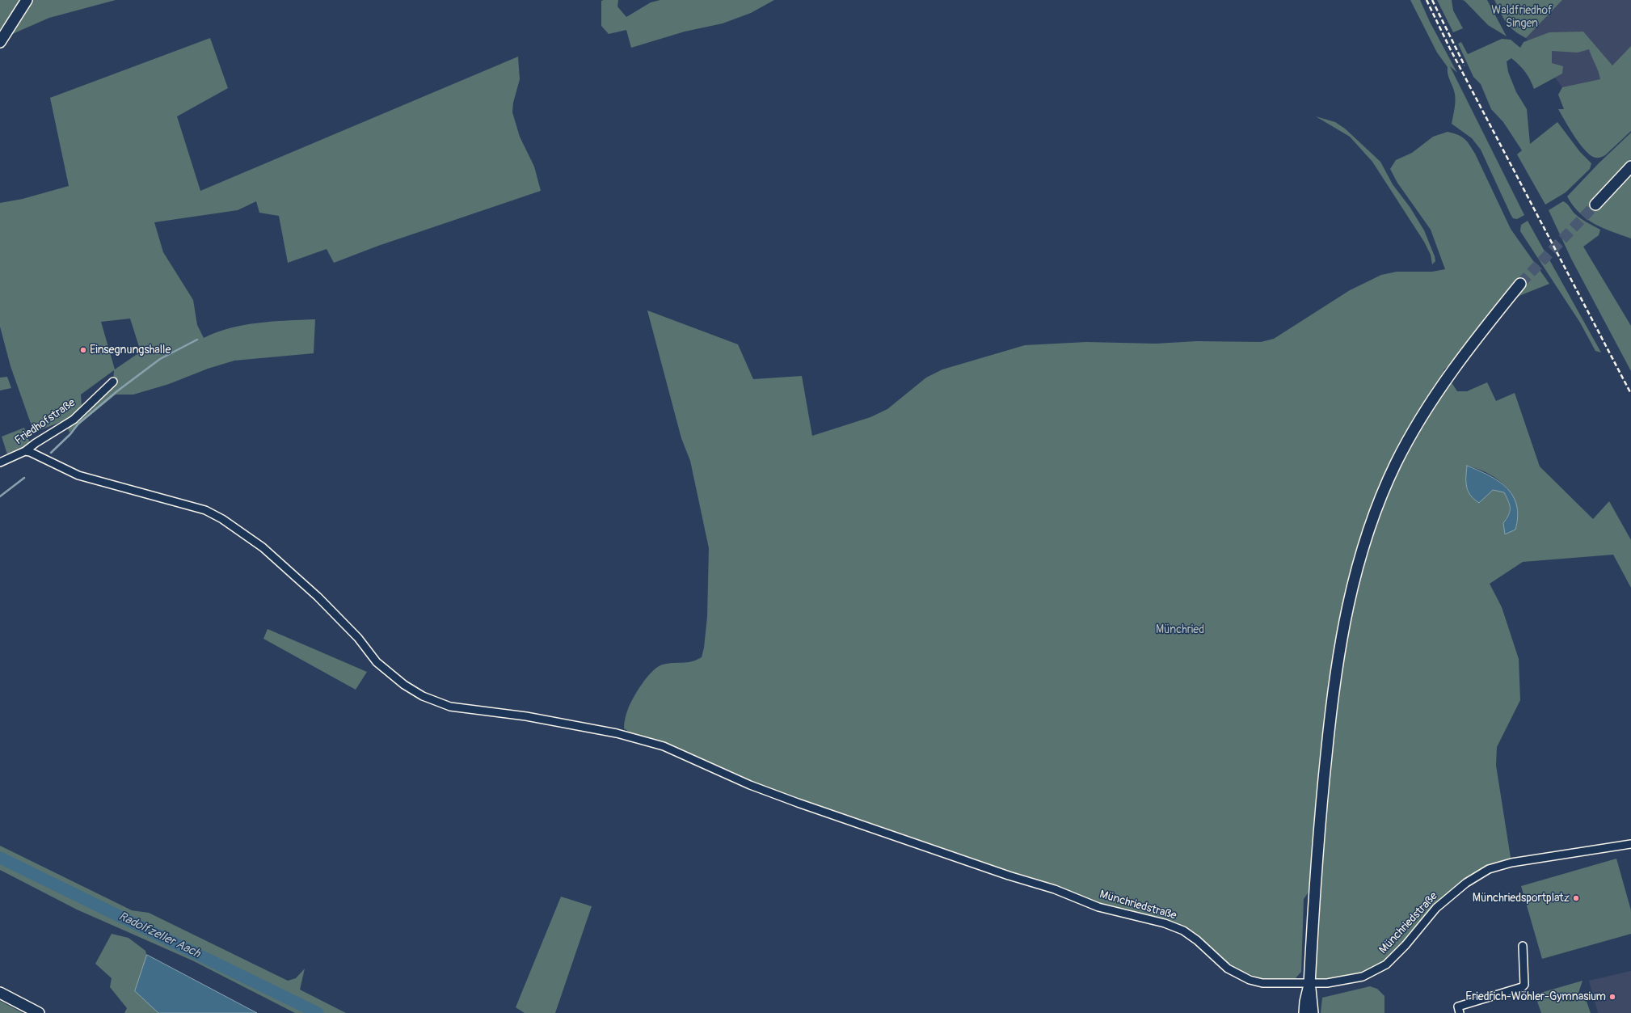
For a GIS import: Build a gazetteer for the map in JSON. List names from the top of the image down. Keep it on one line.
{"streets":{"street":["Friedhofstraße","Münchriedstraße"]},"crossings":[["Friedhofstraße","Münchriedstraße"]],"water":["Radolfzeller Aach"],"parks":["Waldfriedhof Singen","Münchried"],"places":["Einsegnungshalle","Münchriedsportplatz","Friedrich-Wöhler-Gymnasium"]}
